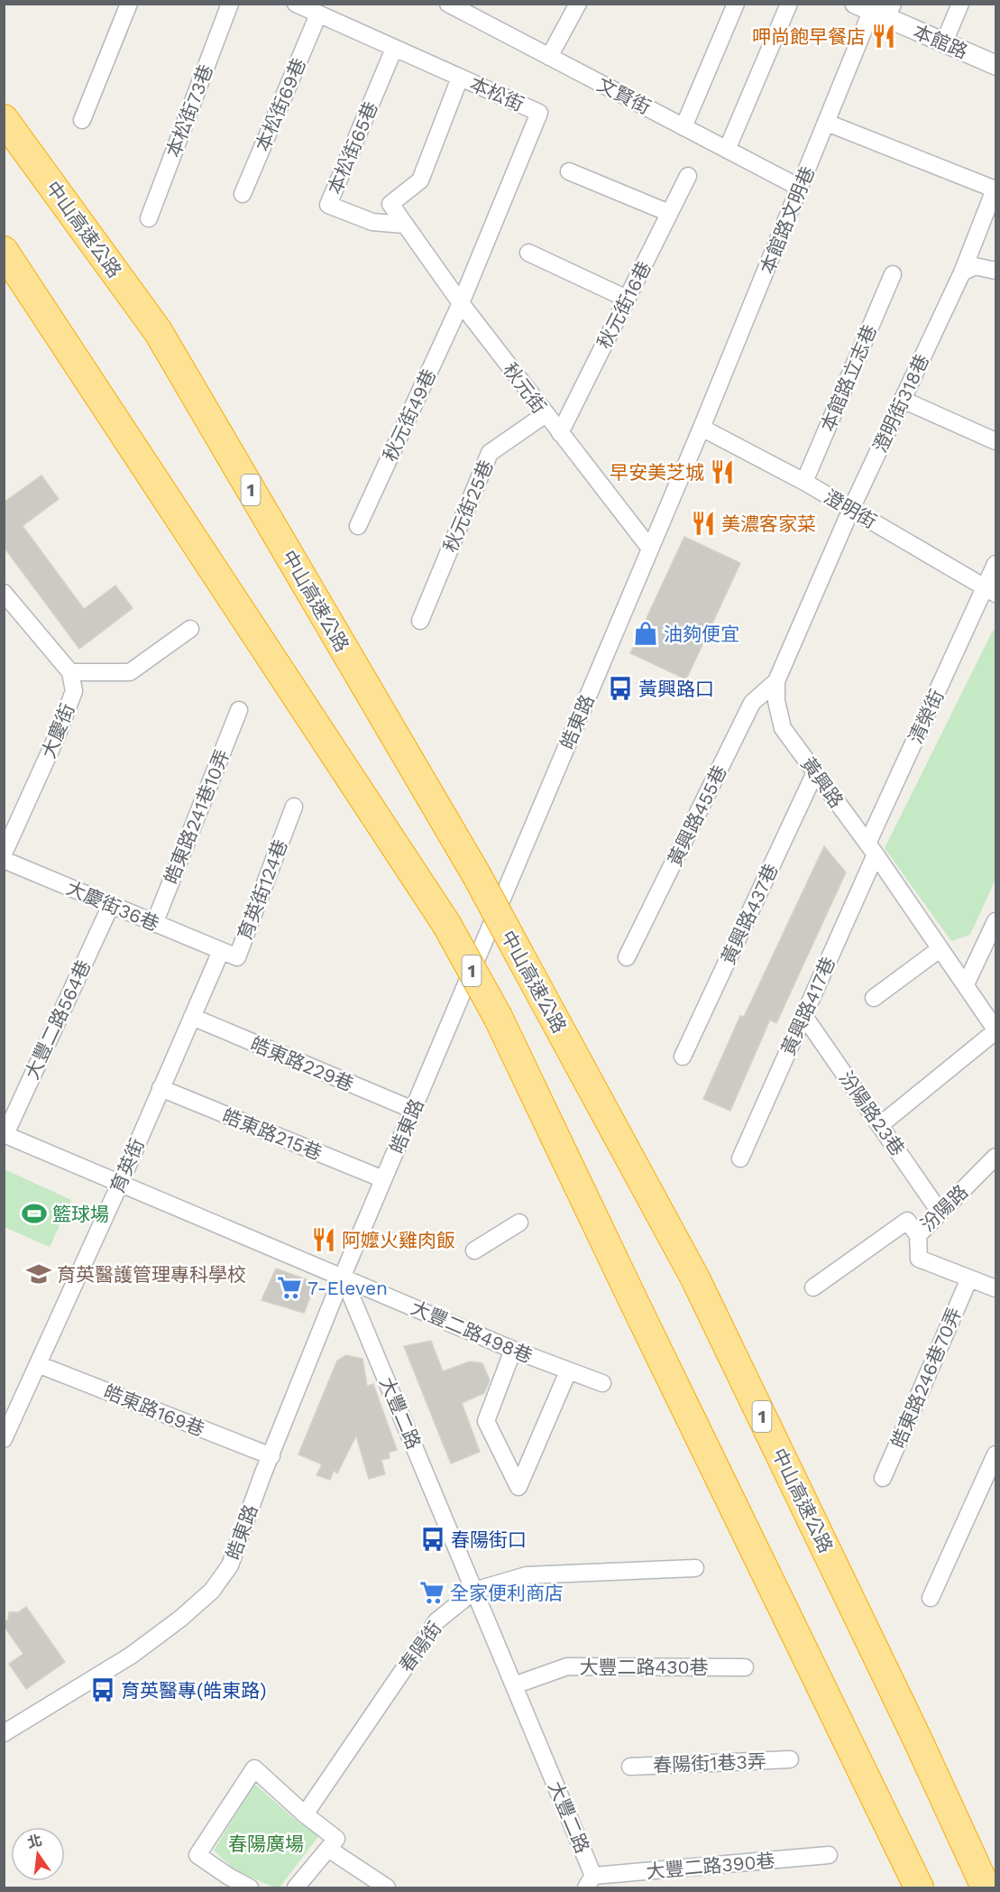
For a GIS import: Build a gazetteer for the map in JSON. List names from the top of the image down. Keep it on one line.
{"streets":{"highway":["中山高速公路","1"],"street":["本館路","本松街","文賢街","本松街69巷","本松街73巷","本松街65巷","本館路文明巷","秋元街16巷","本館路立志巷","秋元街","澄明街318巷","秋元街49巷","秋元街25巷","澄明街","清榮街","皓東路","大慶街","黃興路","黃興路455巷","皓東路241巷10弄","育英街124巷","大慶街36巷","黃興路437巷","黃興路417巷","大豐二路564巷","皓東路229巷","汾陽路23巷","皓東路215巷","育英街","汾陽路","大豐二路498巷","皓東路246巷70弄","皓東路169巷","大豐二路","春陽街","大豐二路430巷","春陽街1巷3弄","大豐二路390巷"]},"crossings":[["本館路","本館路文明巷"],["本松街","本松街69巷"],["本松街","本松街65巷"],["本松街","秋元街"],["本松街","秋元街49巷"],["文賢街","本館路文明巷"],["本松街65巷","秋元街"],["本館路文明巷","澄明街"],["本館路文明巷","皓東路"],["秋元街16巷","秋元街"],["本館路立志巷","澄明街"],["秋元街","秋元街49巷"],["秋元街","秋元街25巷"],["秋元街","皓東路"],["澄明街318巷","澄明街"],["澄明街318巷","黃興路"],["澄明街","清榮街"],["澄明街","皓東路"],["澄明街","黃興路"],["清榮街","黃興路"],["清榮街","黃興路417巷"],["皓東路","皓東路229巷"],["皓東路","皓東路215巷"],["皓東路","大豐二路498巷"],["皓東路","皓東路169巷"],["皓東路","大豐二路"],["黃興路","黃興路455巷"],["黃興路","黃興路437巷"],["黃興路","黃興路417巷"],["皓東路241巷10弄","大慶街36巷"],["育英街124巷","大慶街36巷"],["育英街124巷","育英街"],["大慶街36巷","大豐二路564巷"],["大慶街36巷","育英街"],["黃興路417巷","汾陽路23巷"],["皓東路229巷","育英街"],["汾陽路23巷","汾陽路"],["皓東路215巷","育英街"],["育英街","皓東路169巷"],["大豐二路498巷","大豐二路"],["大豐二路","春陽街"],["大豐二路","大豐二路430巷"],["大豐二路","大豐二路390巷"]],"parks":["春陽廣場"],"places":{"restaurant":["呷尚飽早餐店","早安美芝城","美濃客家菜","阿嬤火雞肉飯"],"shop":["油夠便宜"],"bus stop":["黃興路口","春陽街口","育英醫專(皓東路)"],"sports":["籃球場"],"school or university":["育英醫護管理專科學校"],"supermarket":["7-Eleven","全家便利商店"]},"north":"top"}
